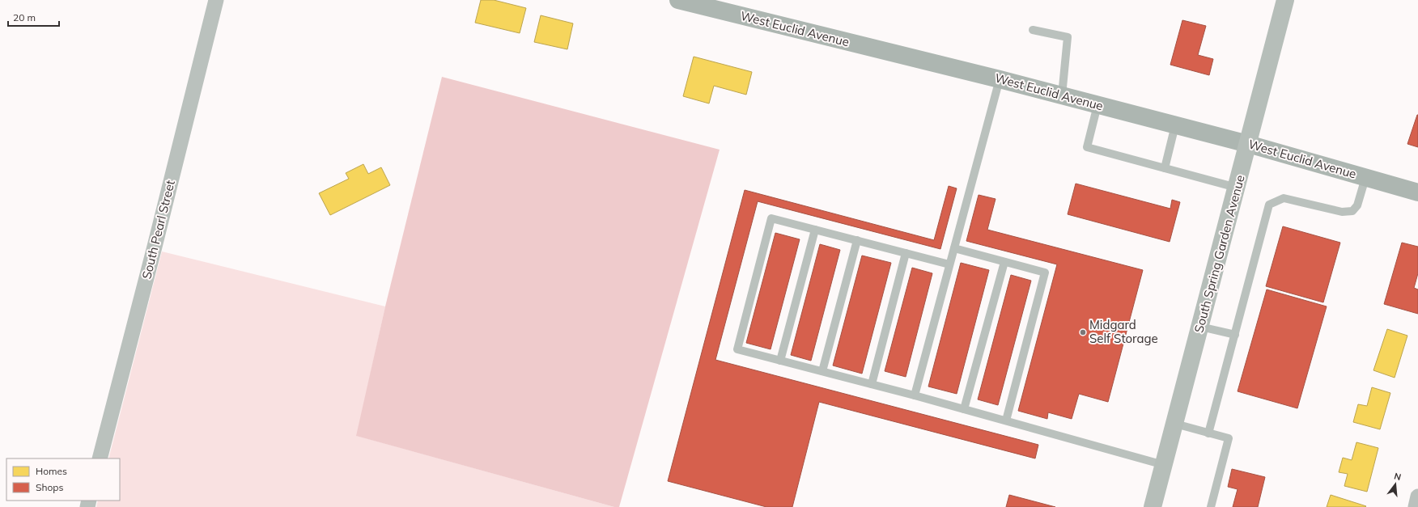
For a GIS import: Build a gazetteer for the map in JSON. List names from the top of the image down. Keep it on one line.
{"streets":{"highway":["South Spring Garden Avenue"],"street":["West Euclid Avenue","South Pearl Street"]},"crossings":[["West Euclid Avenue","South Spring Garden Avenue"]],"places":["Midgard Self Storage"],"legend":["Homes","Shops"],"scale_bar":"20 m","north":"top"}
